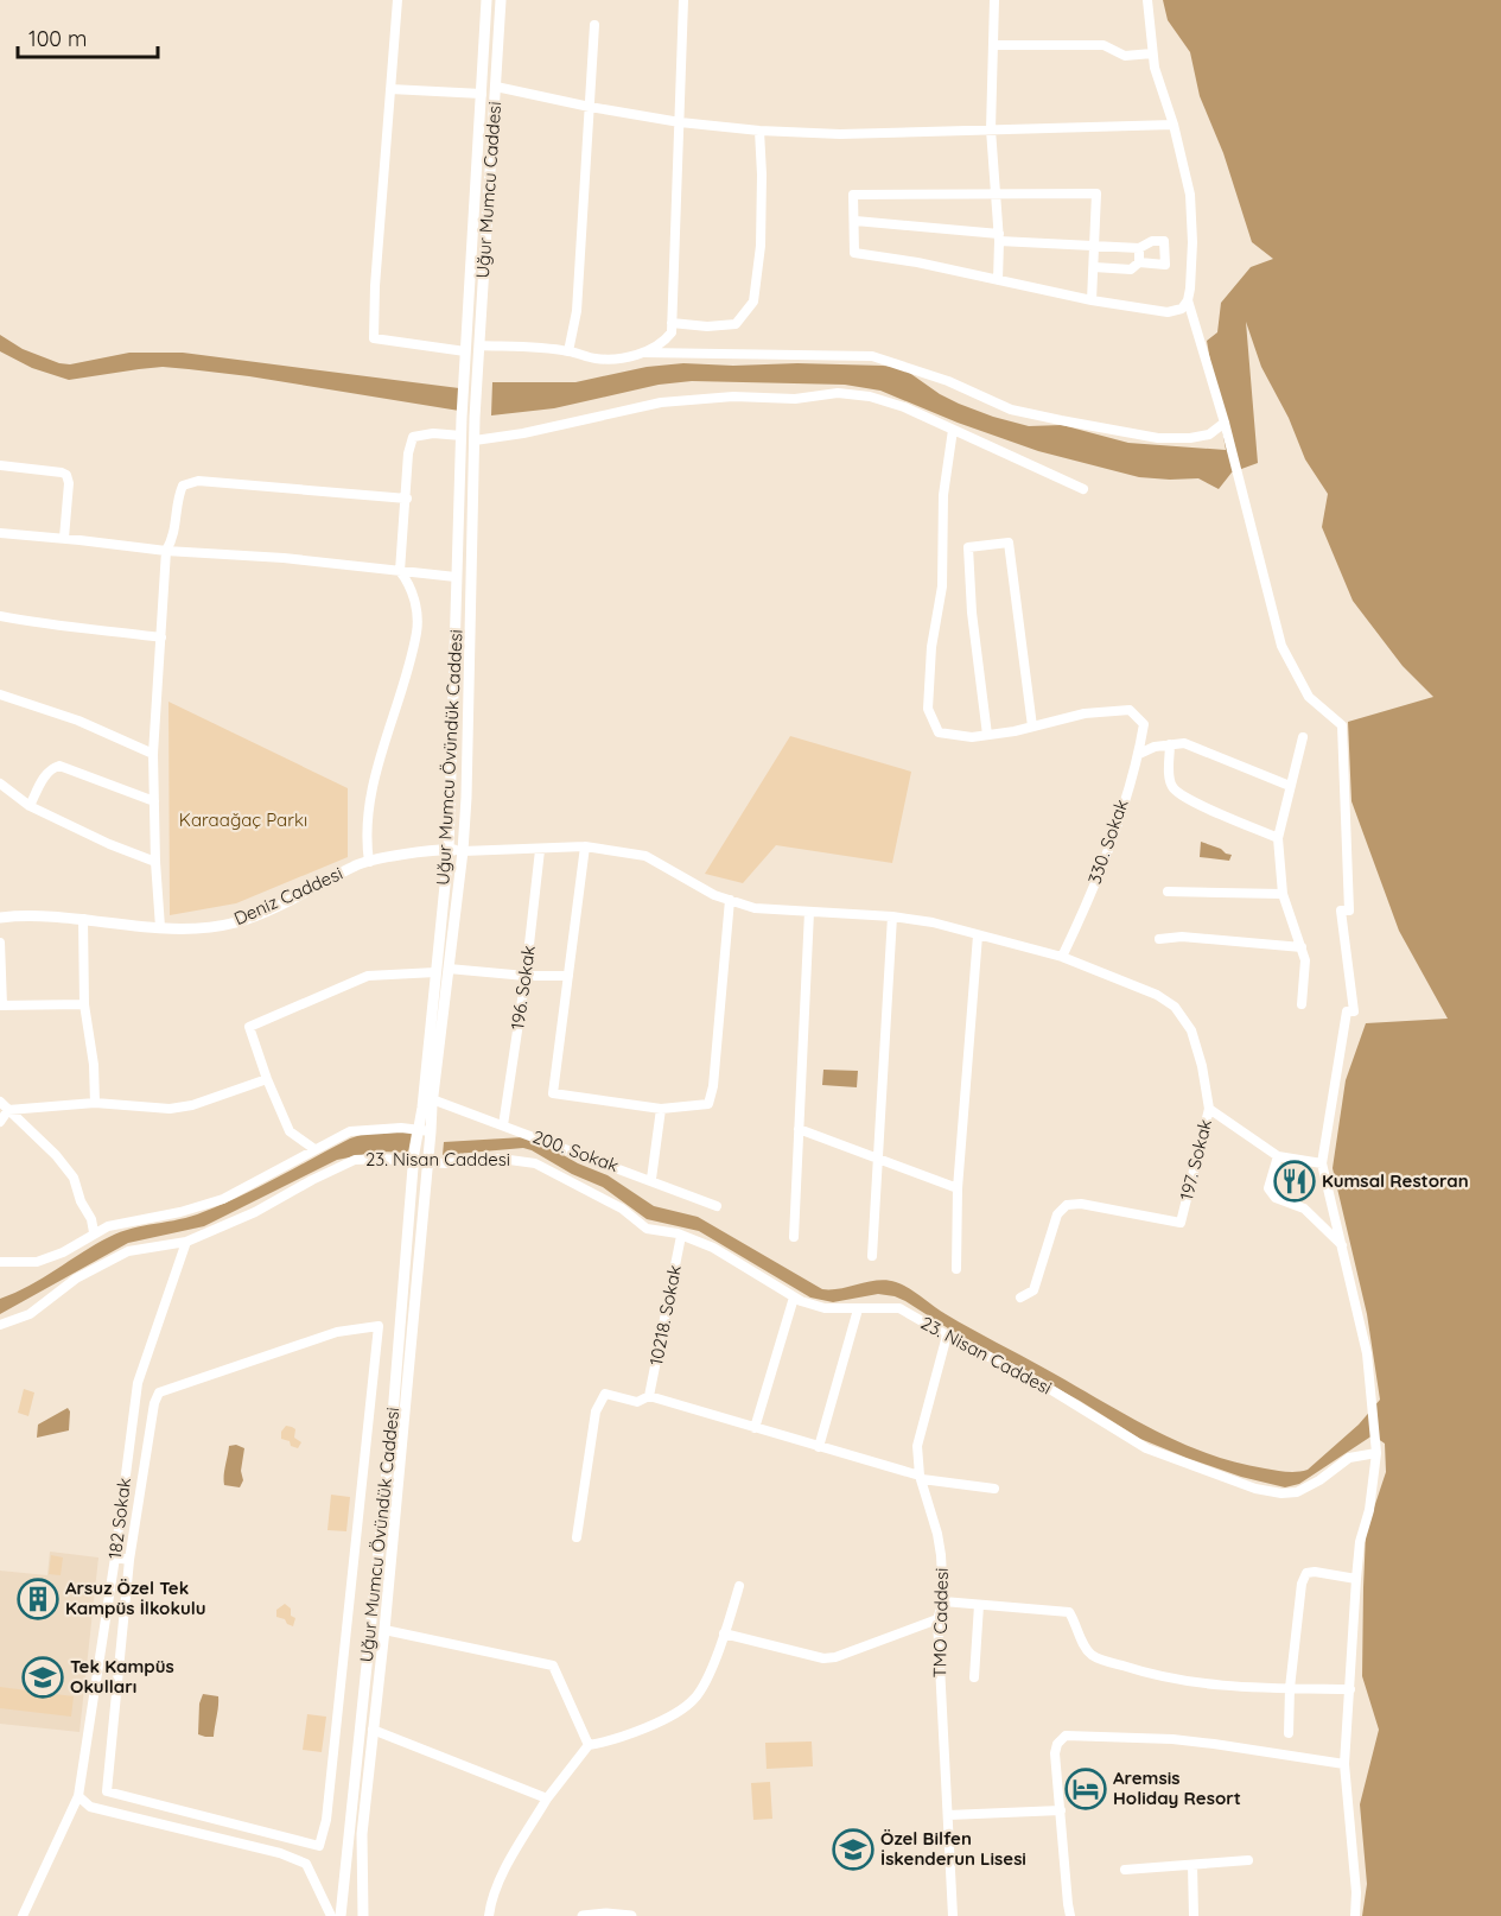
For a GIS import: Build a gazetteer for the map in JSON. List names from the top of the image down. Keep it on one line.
{"streets":{"street":["Uğur Mumcu Caddesi","Uğur Mumcu Övündük Caddesi","330. Sokak","Deniz Caddesi","196. Sokak","200. Sokak","23. Nisan Caddesi","197. Sokak","10218. Sokak","182 Sokak","TMO Caddesi"]},"crossings":[["Uğur Mumcu Caddesi","Uğur Mumcu Övündük Caddesi"],["Uğur Mumcu Övündük Caddesi","Deniz Caddesi"],["Uğur Mumcu Övündük Caddesi","200. Sokak"],["Uğur Mumcu Övündük Caddesi","23. Nisan Caddesi"],["330. Sokak","197. Sokak"],["196. Sokak","200. Sokak"],["23. Nisan Caddesi","10218. Sokak"],["23. Nisan Caddesi","182 Sokak"],["23. Nisan Caddesi","TMO Caddesi"]],"parks":["Karaağaç Parkı"],"places":{"restaurant":["Kumsal Restoran"],"building":["Arsuz Özel Tek Kampüs İlkokulu"],"school or university":["Tek Kampüs Okulları","Özel Bilfen İskenderun Lisesi"],"hotel":["Aremsis Holiday Resort"]},"scale_bar":"100 m"}
